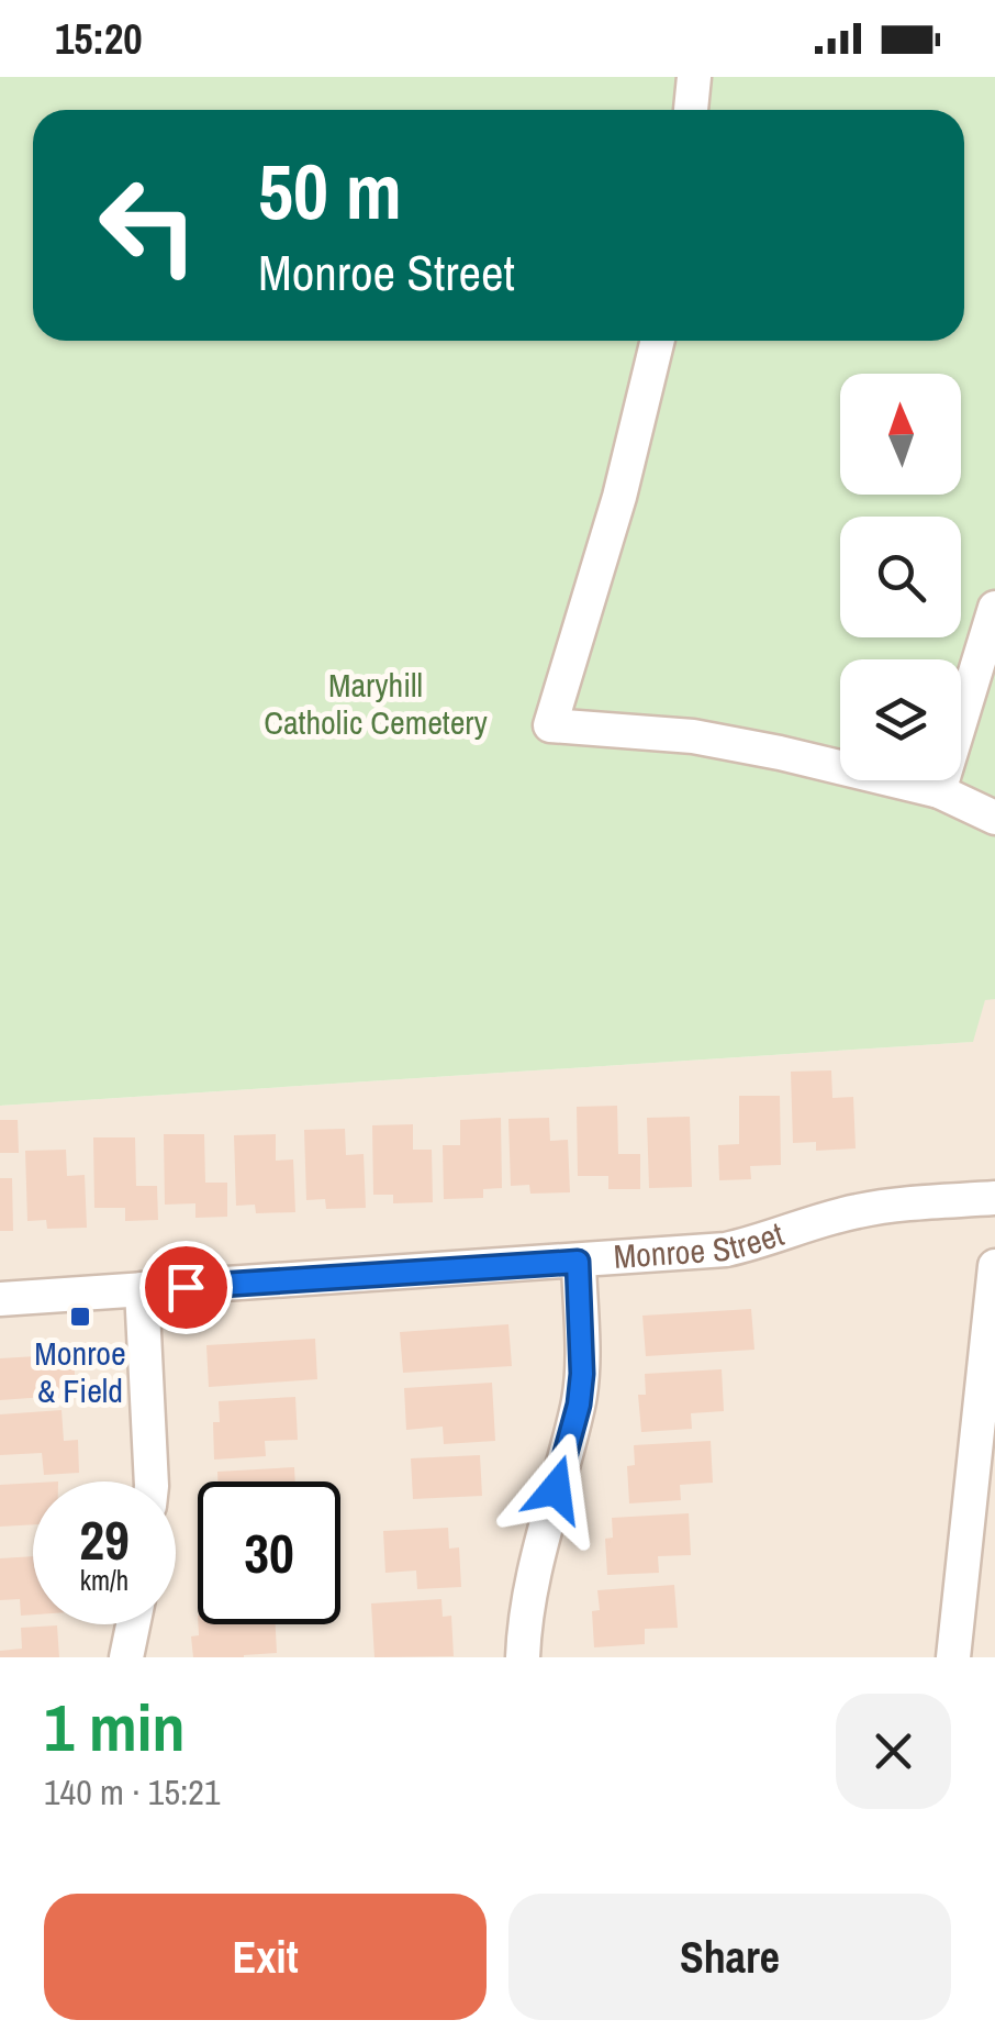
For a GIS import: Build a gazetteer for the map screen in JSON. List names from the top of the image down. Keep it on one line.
{"streets":{"street":["Monroe Street"]},"parks":["Maryhill Catholic Cemetery"],"places":{"transit":["Monroe & Field"]},"north":"top","page":{"status":"15:20","turn":["50 m","Monroe Street"],"speed":"29 km/h","limit":"30","heading":["1 min","140 m · 15:21"],"buttons":["Exit","Share"]}}
